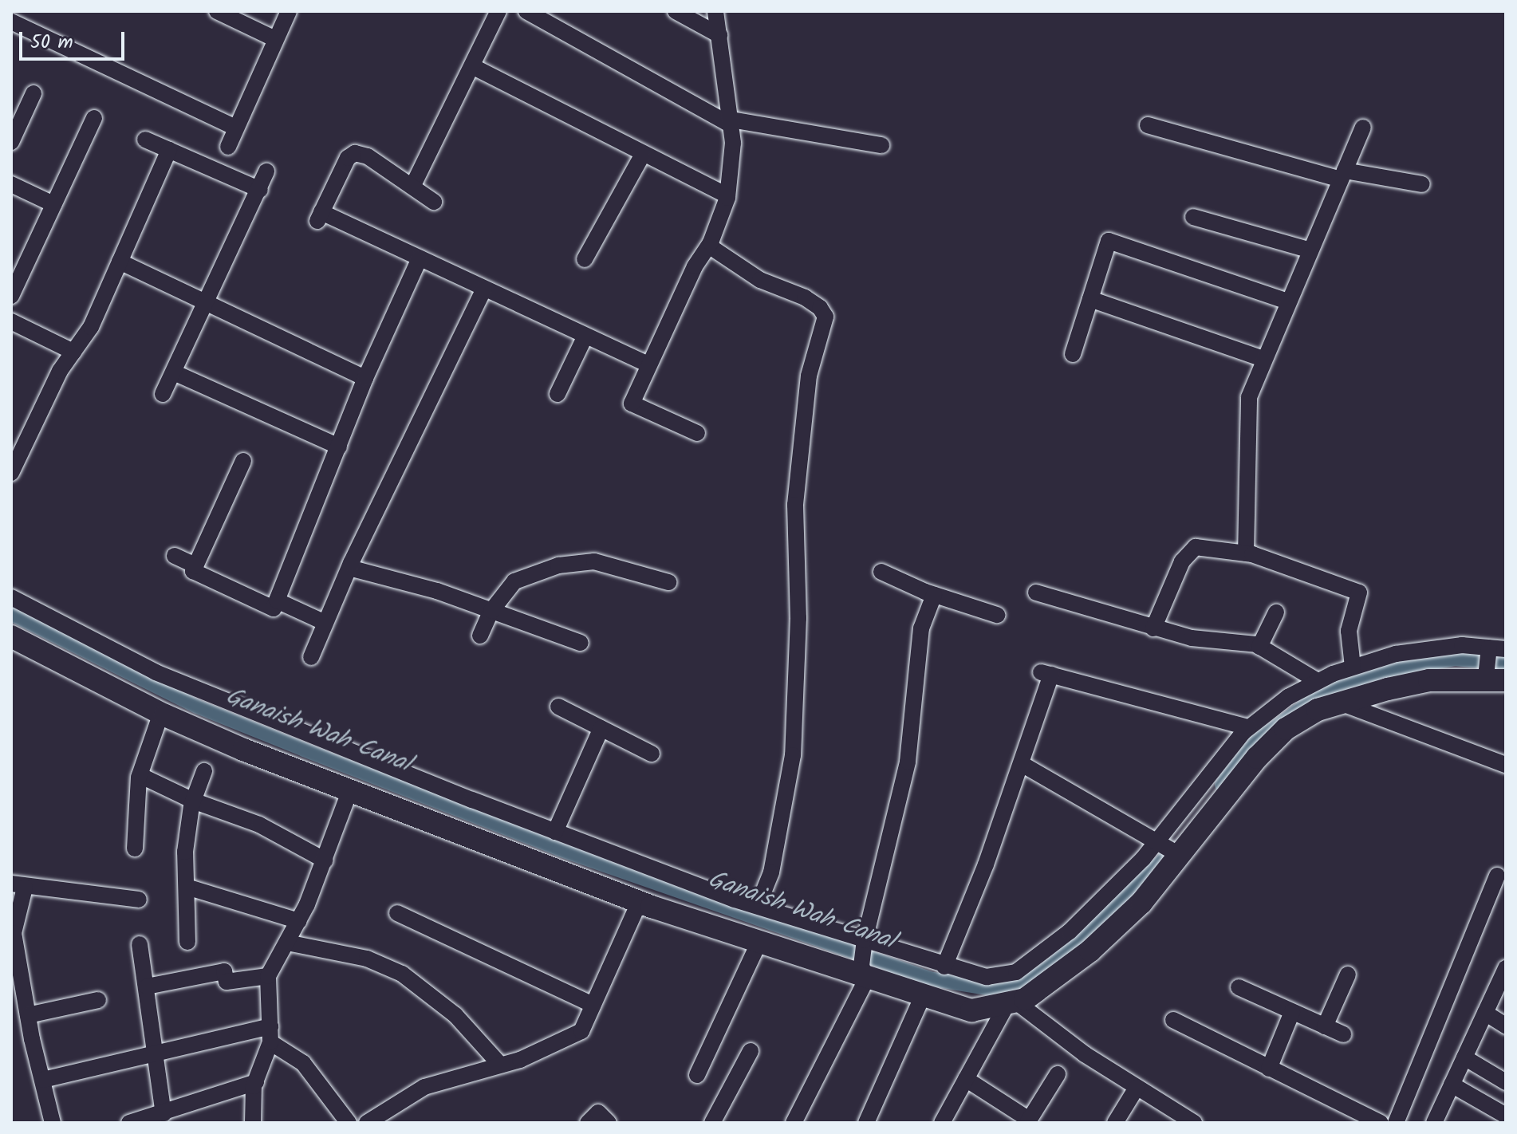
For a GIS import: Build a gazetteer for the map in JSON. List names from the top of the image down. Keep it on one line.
{"water":["Ganaish Wah Canal"],"scale_bar":"50 m"}
